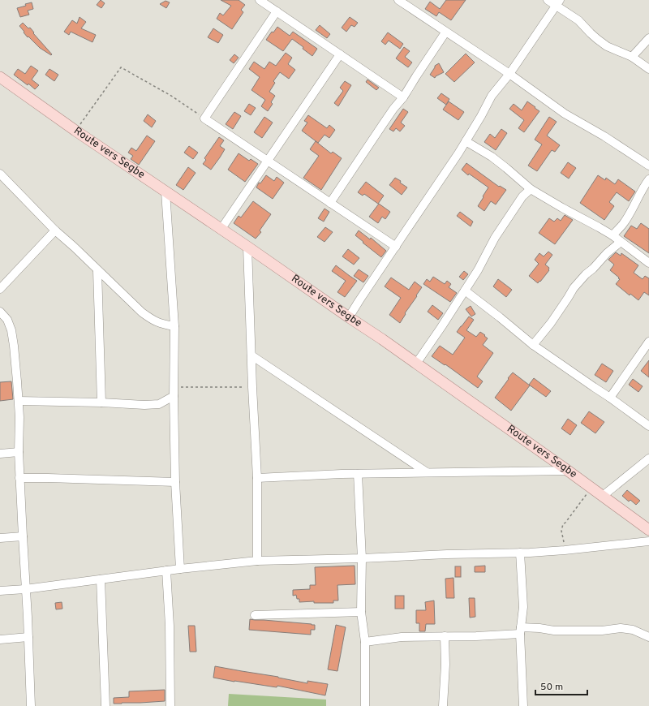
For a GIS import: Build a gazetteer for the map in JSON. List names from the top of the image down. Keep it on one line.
{"streets":{"main road":["Route vers Segbe"]},"scale_bar":"50 m"}
